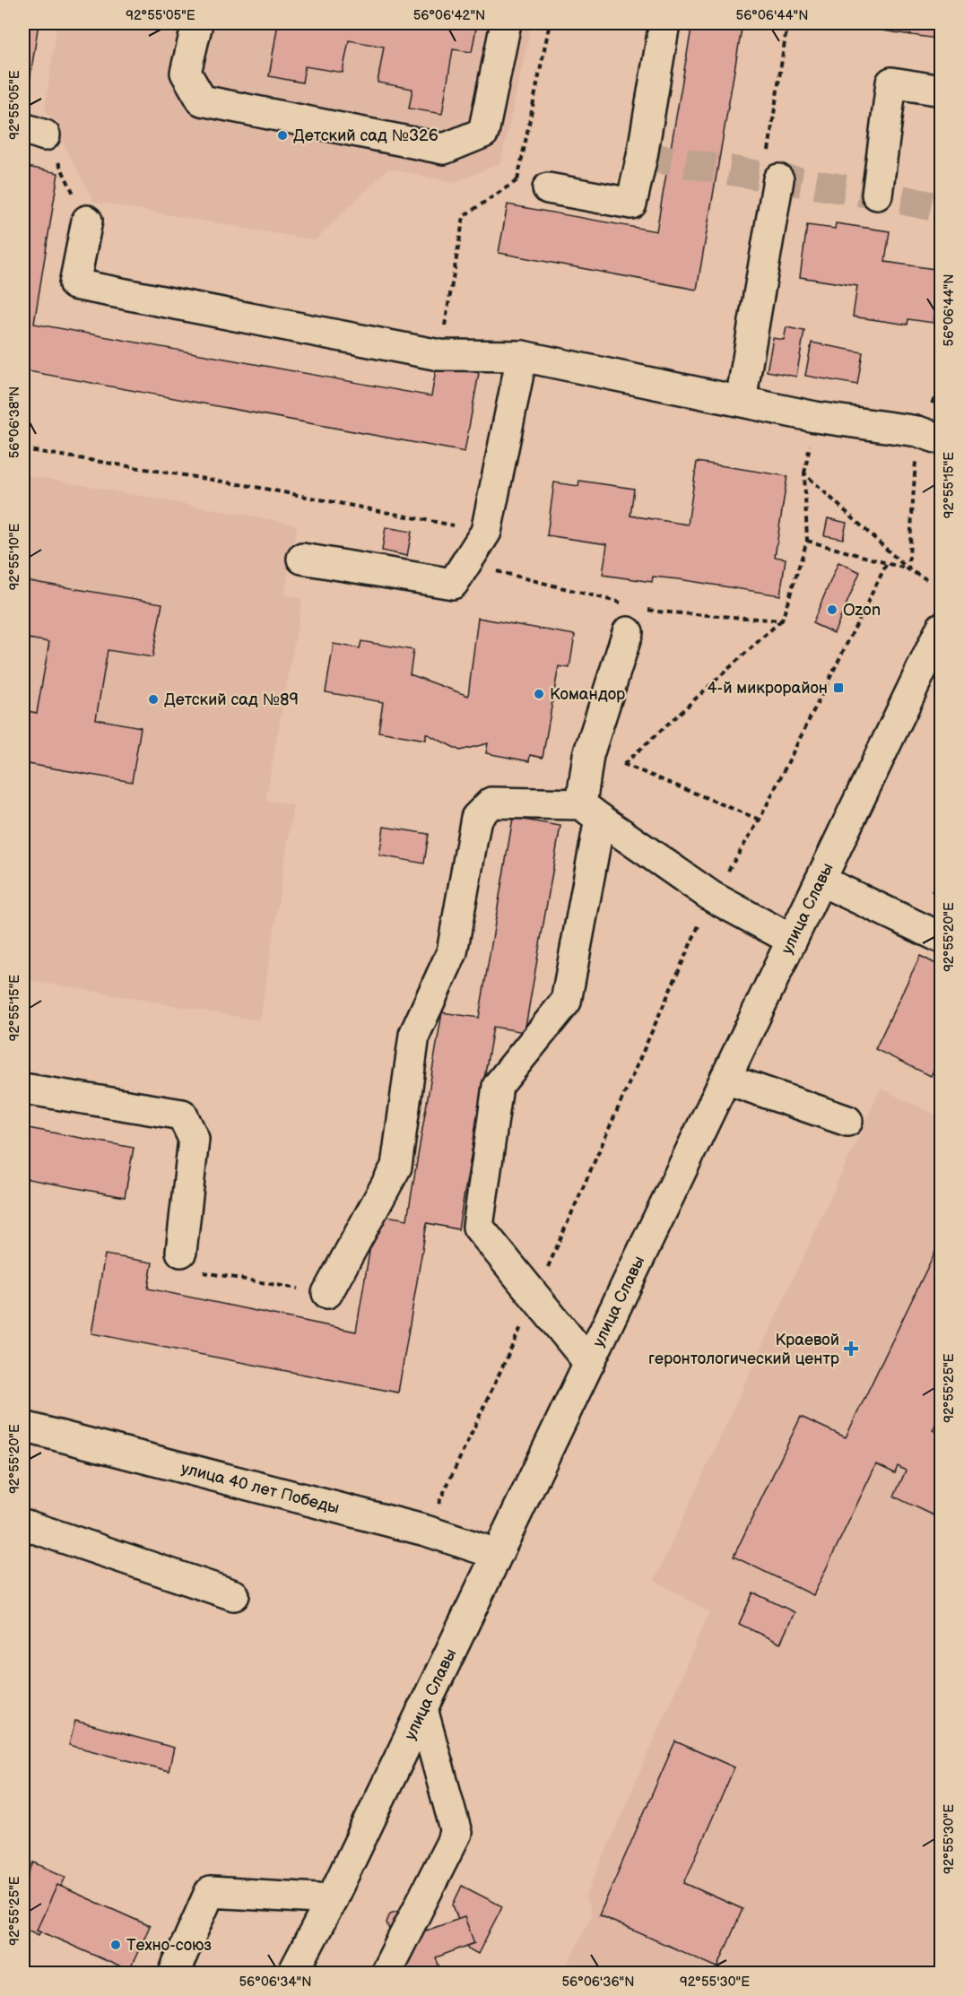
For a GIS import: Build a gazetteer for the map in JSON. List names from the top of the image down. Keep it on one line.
{"streets":{"main road":["улица Славы","улица 40 лет Победы"]},"crossings":[["улица Славы","улица 40 лет Победы"]],"places":{"other":["Детский сад №326","Ozon","Командор","Детский сад №89","Техно-союз"],"transit":["4-й микрорайон"],"health":["Краевой геронтологический центр"]},"coordinates":["92°55'05\"E","56°06'42\"N","56°06'44\"N","56°06'38\"N","92°55'15\"E","92°55'10\"E","92°55'20\"E","92°55'25\"E","92°55'30\"E","56°06'34\"N","56°06'36\"N"]}
